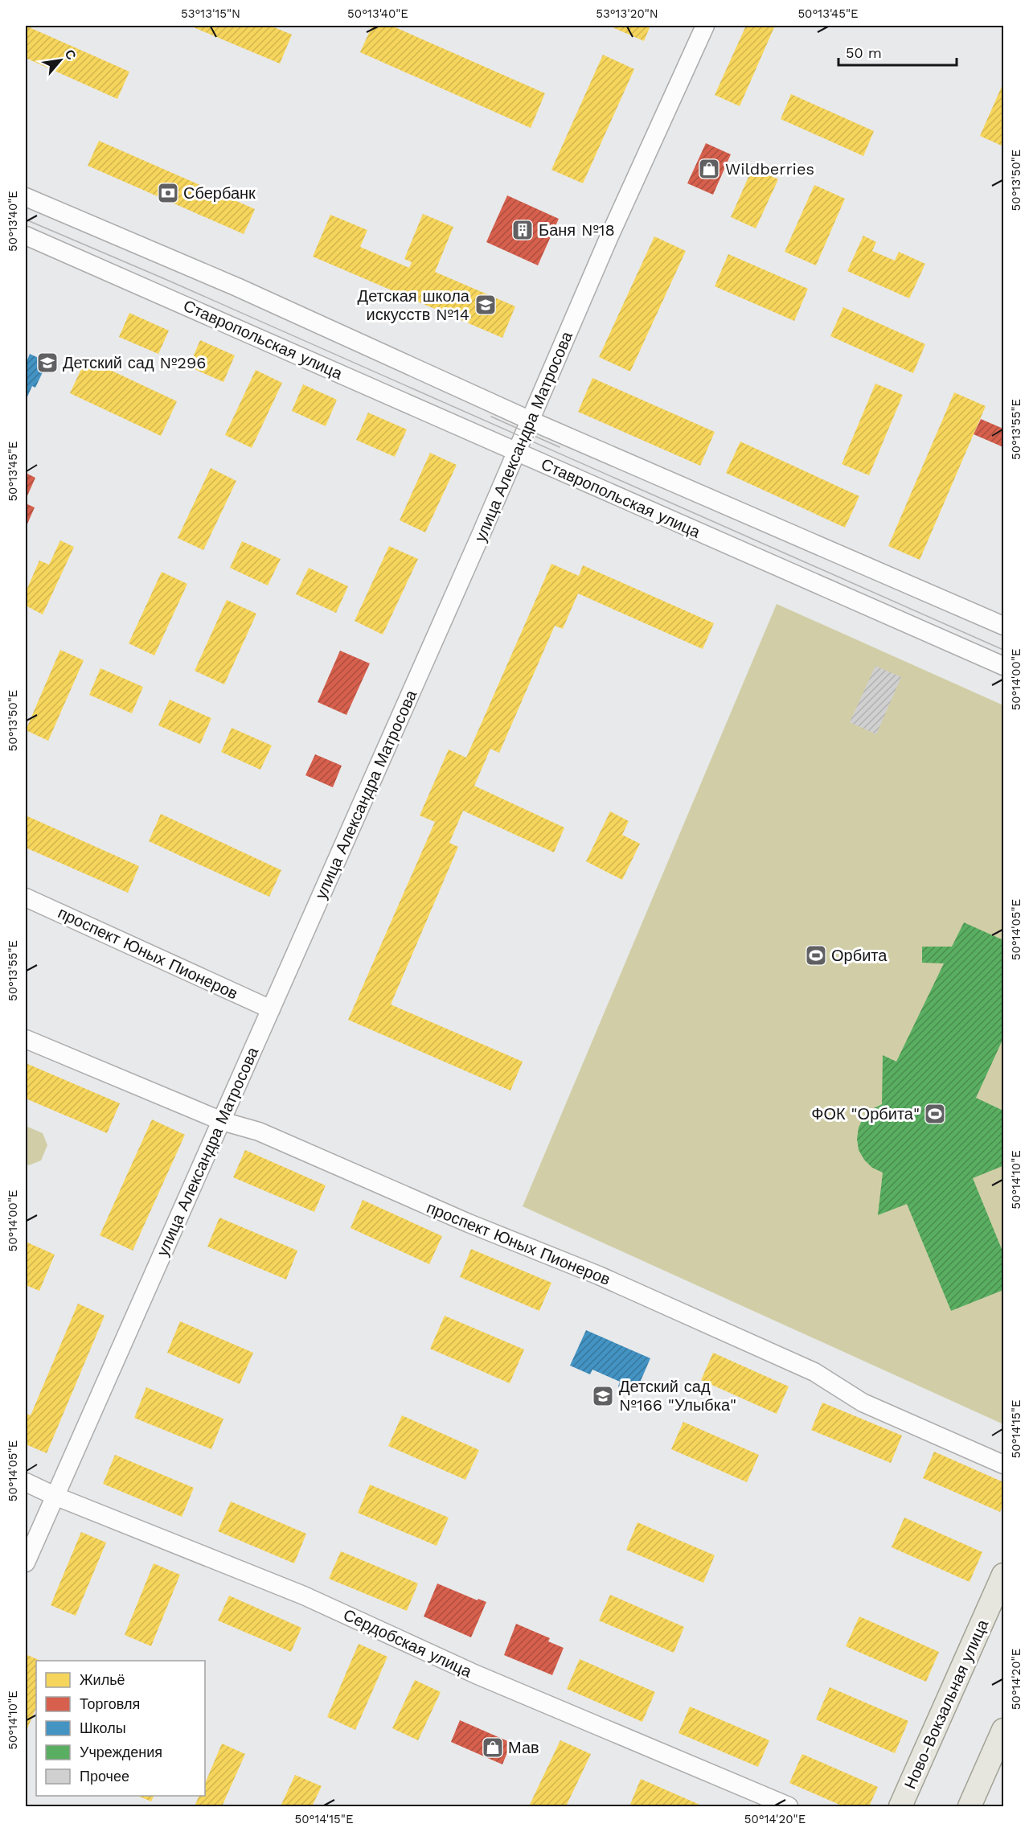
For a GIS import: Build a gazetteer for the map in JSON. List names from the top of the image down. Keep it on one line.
{"streets":{"main road":["Ново-Вокзальная улица"],"street":["Ставропольская улица","улица Александра Матросова","проспект Юных Пионеров","Сердобская улица"]},"crossings":[["Ставропольская улица","улица Александра Матросова"],["улица Александра Матросова","проспект Юных Пионеров"],["улица Александра Матросова","Сердобская улица"]],"places":{"shop":["Wildberries","Мав"],"bank":["Сбербанк"],"building":["Баня №18"],"school or university":["Детская школа искусств №14","Детский сад №296","Детский сад №166 \"Улыбка\""],"sports":["Орбита","ФОК \"Орбита\""]},"legend":["Жильё","Торговля","Школы","Учреждения","Прочее"],"scale_bar":"50 m","north":"top right","coordinates":["53°13'15\"N","50°13'40\"E","53°13'20\"N","50°13'45\"E","50°13'50\"E","50°13'55\"E","50°14'00\"E","50°14'05\"E","50°14'10\"E","50°14'15\"E","50°14'20\"E"]}
